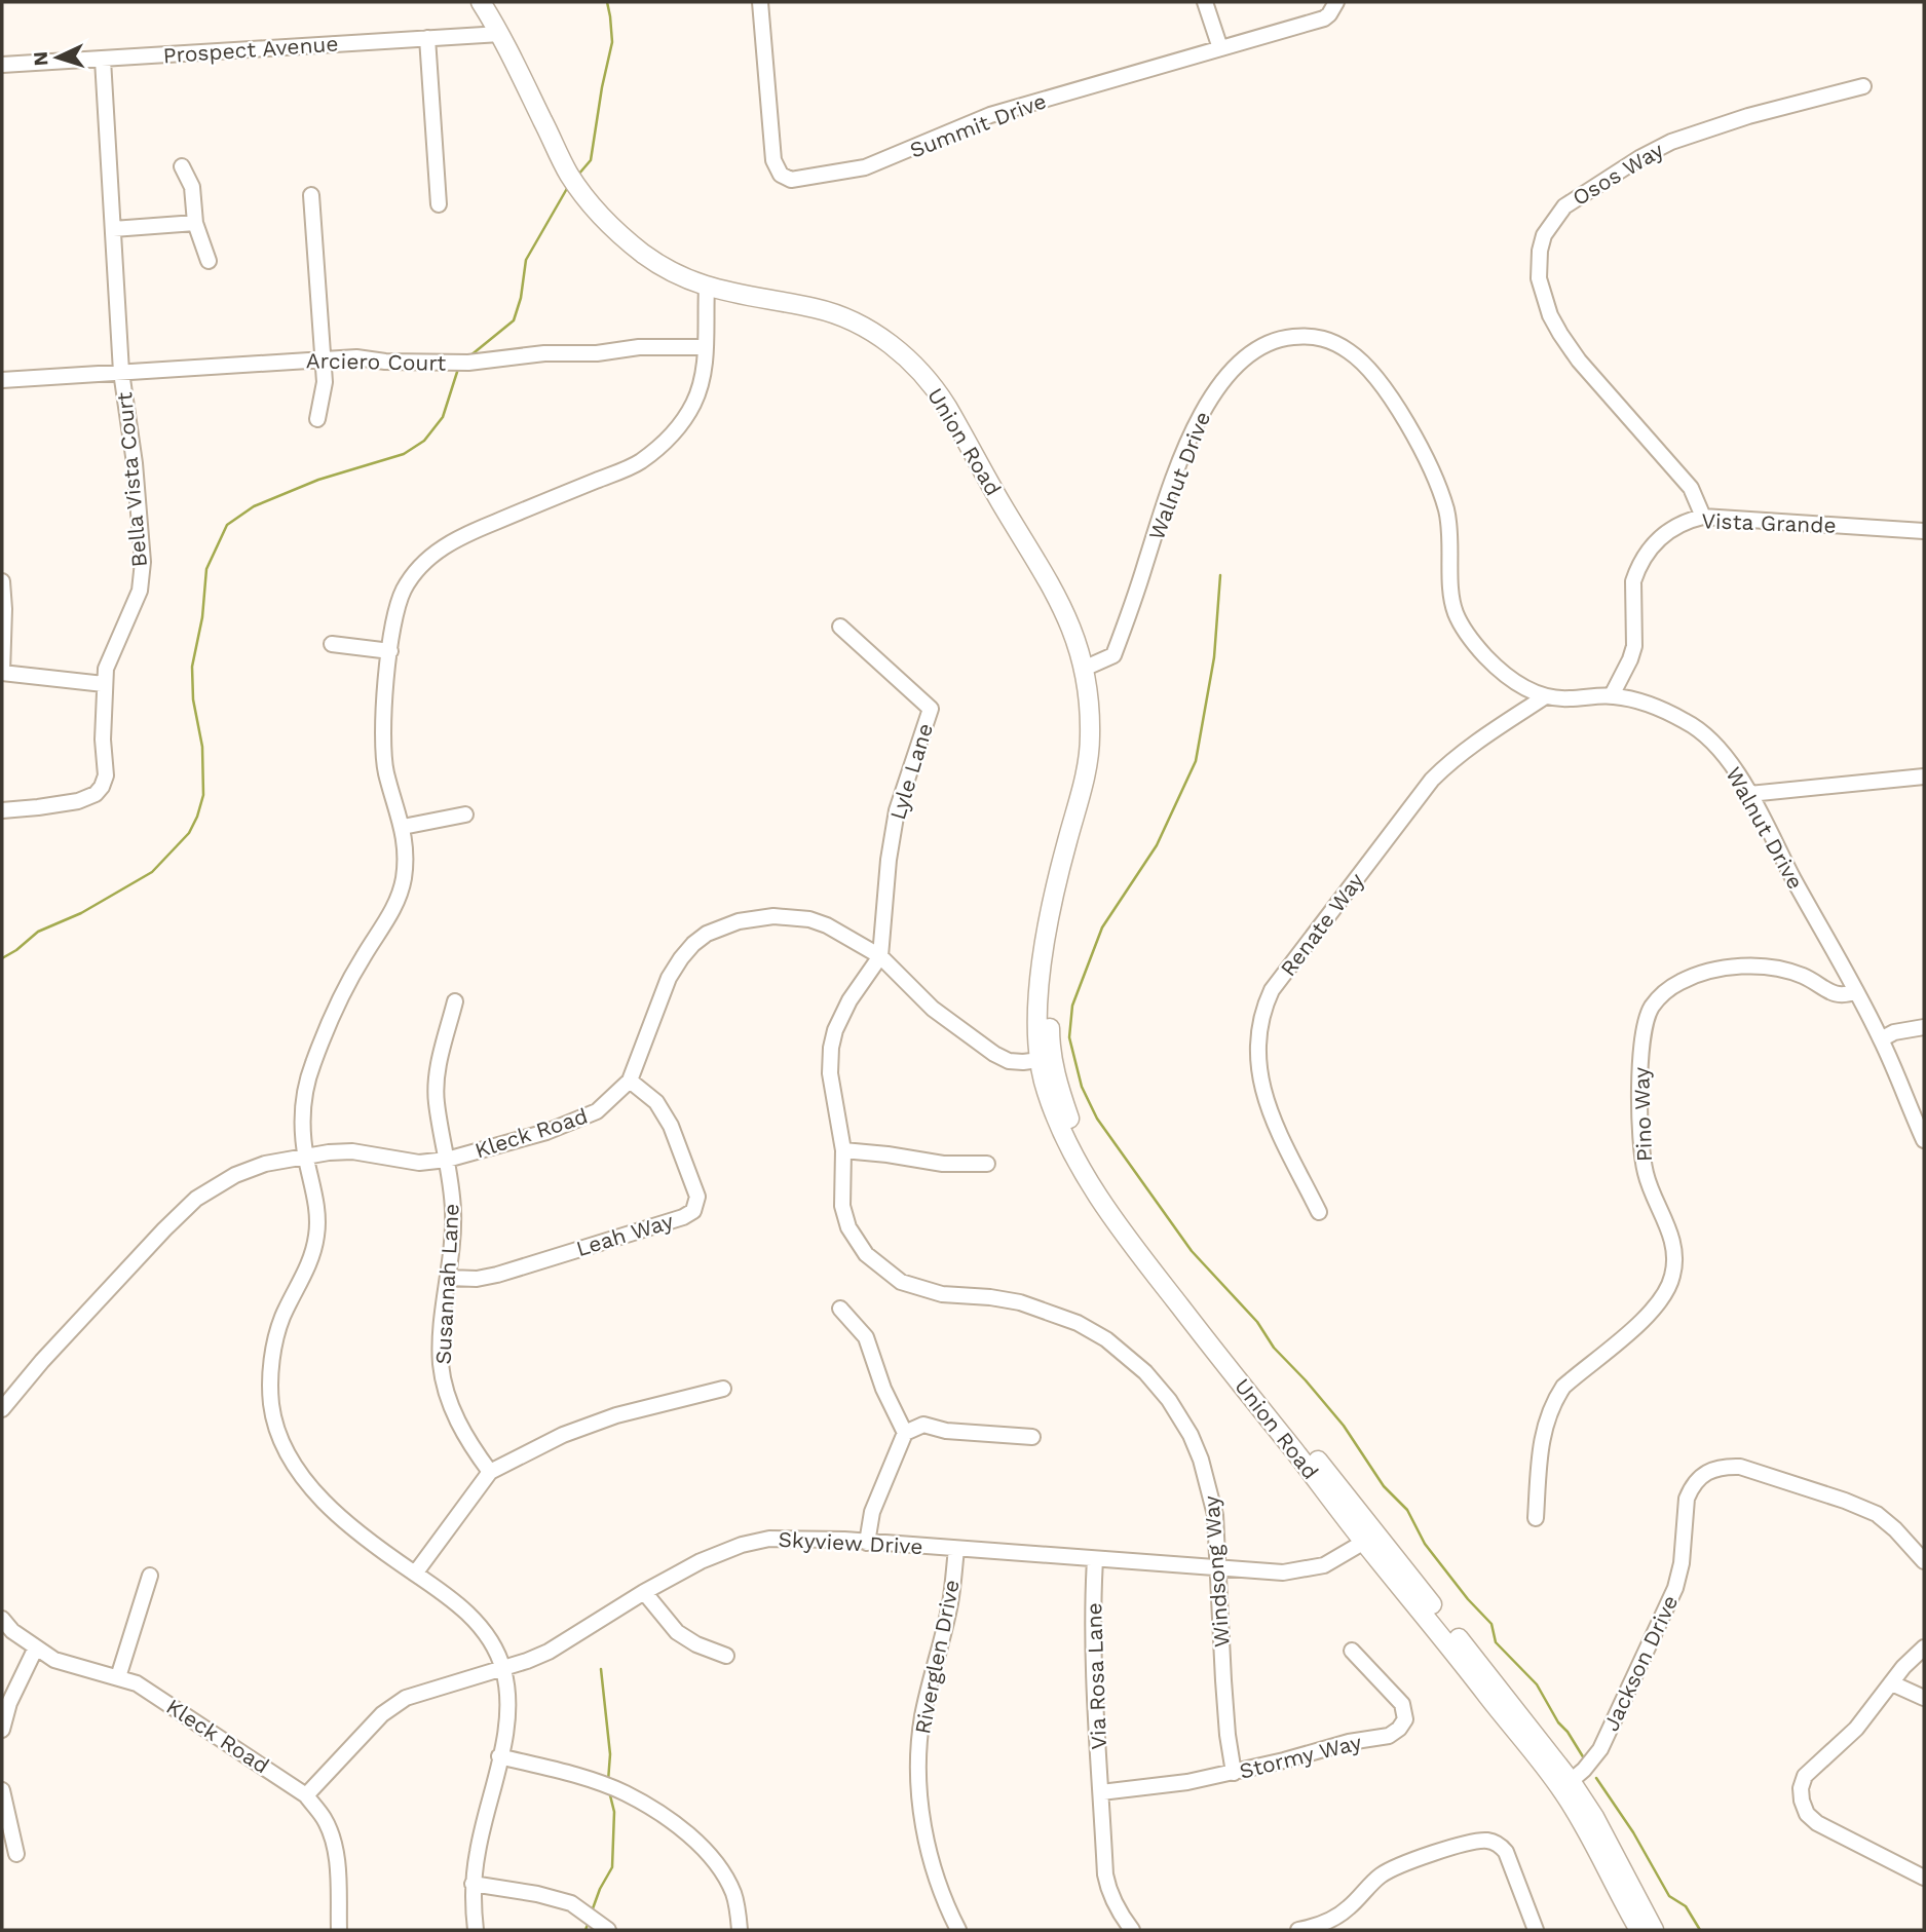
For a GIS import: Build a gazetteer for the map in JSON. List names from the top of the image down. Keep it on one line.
{"streets":{"main road":["Union Road"],"street":["Prospect Avenue","Summit Drive","Osos Way","Arciero Court","Walnut Drive","Bella Vista Court","Vista Grande","Lyle Lane","Renate Way","Pino Way","Kleck Road","Leah Way","Susannah Lane","Skyview Drive","Windsong Way","Riverglen Drive","Jackson Drive","Via Rosa Lane","Stormy Way"]},"crossings":[["Prospect Avenue","Union Road"],["Prospect Avenue","Bella Vista Court"],["Osos Way","Vista Grande"],["Arciero Court","Bella Vista Court"],["Union Road","Walnut Drive"],["Union Road","Kleck Road"],["Union Road","Skyview Drive"],["Union Road","Jackson Drive"],["Walnut Drive","Vista Grande"],["Walnut Drive","Renate Way"],["Walnut Drive","Pino Way"],["Lyle Lane","Kleck Road"],["Lyle Lane","Windsong Way"],["Kleck Road","Leah Way"],["Kleck Road","Susannah Lane"],["Kleck Road","Skyview Drive"],["Kleck Road","Windsong Way"],["Leah Way","Susannah Lane"],["Skyview Drive","Windsong Way"],["Skyview Drive","Riverglen Drive"],["Skyview Drive","Via Rosa Lane"],["Windsong Way","Stormy Way"],["Via Rosa Lane","Stormy Way"]],"north":"left"}
